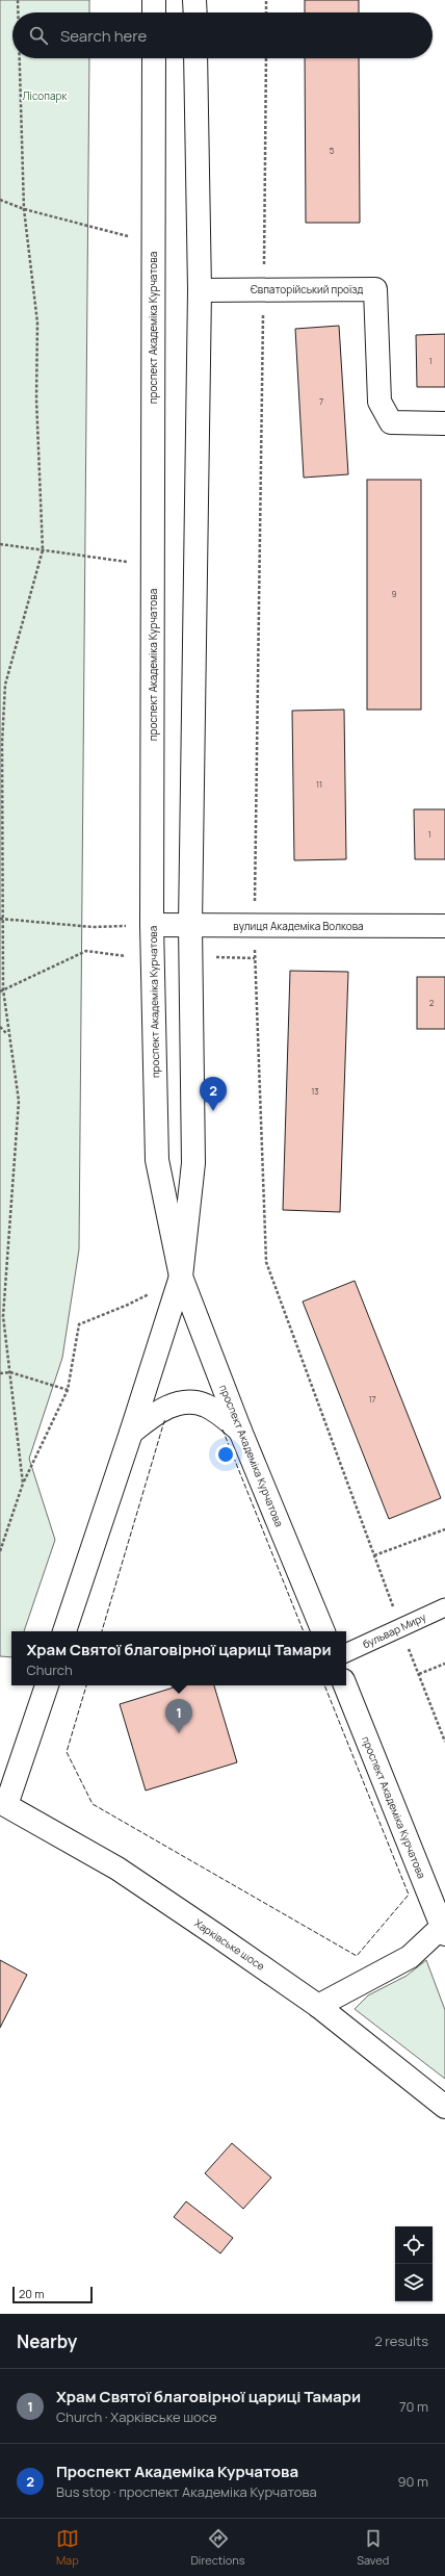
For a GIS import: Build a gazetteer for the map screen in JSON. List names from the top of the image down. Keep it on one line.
{"streets":{"street":["Євпаторійський проїзд","проспект Академіка Курчатова","вулиця Академіка Волкова","бульвар Миру","Харківське шосе"]},"crossings":[["Євпаторійський проїзд","проспект Академіка Курчатова"],["проспект Академіка Курчатова","вулиця Академіка Волкова"]],"parks":["Лісопарк"],"house_numbers":["5","1","7","9","11","1","2","13","17"],"scale_bar":"20 m","page":{"search":"Search here","pins":["2","1"],"popup":["Храм Святої благовірної цариці Тамари","Church"],"scale":"20 m","heading":["Nearby","2 results"],"list":[{"mark":"1","name":"Храм Святої благовірної цариці Тамари","note":"Church · Харківське шосе","value":"70 m"},{"mark":"2","name":"Проспект Академіка Курчатова","note":"Bus stop · проспект Академіка Курчатова","value":"90 m"}],"nav":["Map","Directions","Saved"]}}
